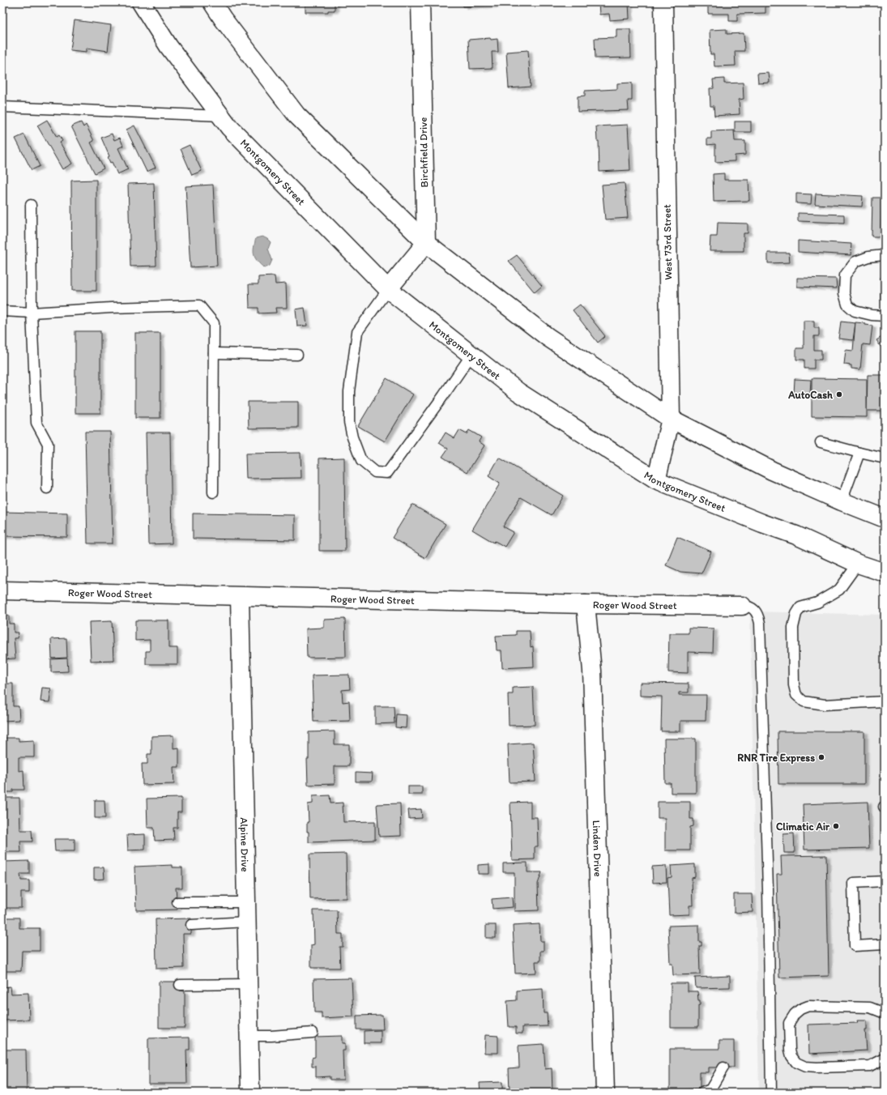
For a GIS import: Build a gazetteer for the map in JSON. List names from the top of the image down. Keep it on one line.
{"streets":{"street":["Birchfield Drive","Montgomery Street","West 73rd Street","Roger Wood Street","Alpine Drive","Linden Drive"]},"crossings":[["Montgomery Street","West 73rd Street"],["Roger Wood Street","Alpine Drive"],["Roger Wood Street","Linden Drive"]],"places":["AutoCash","RNR Tire Express","Climatic Air"]}
